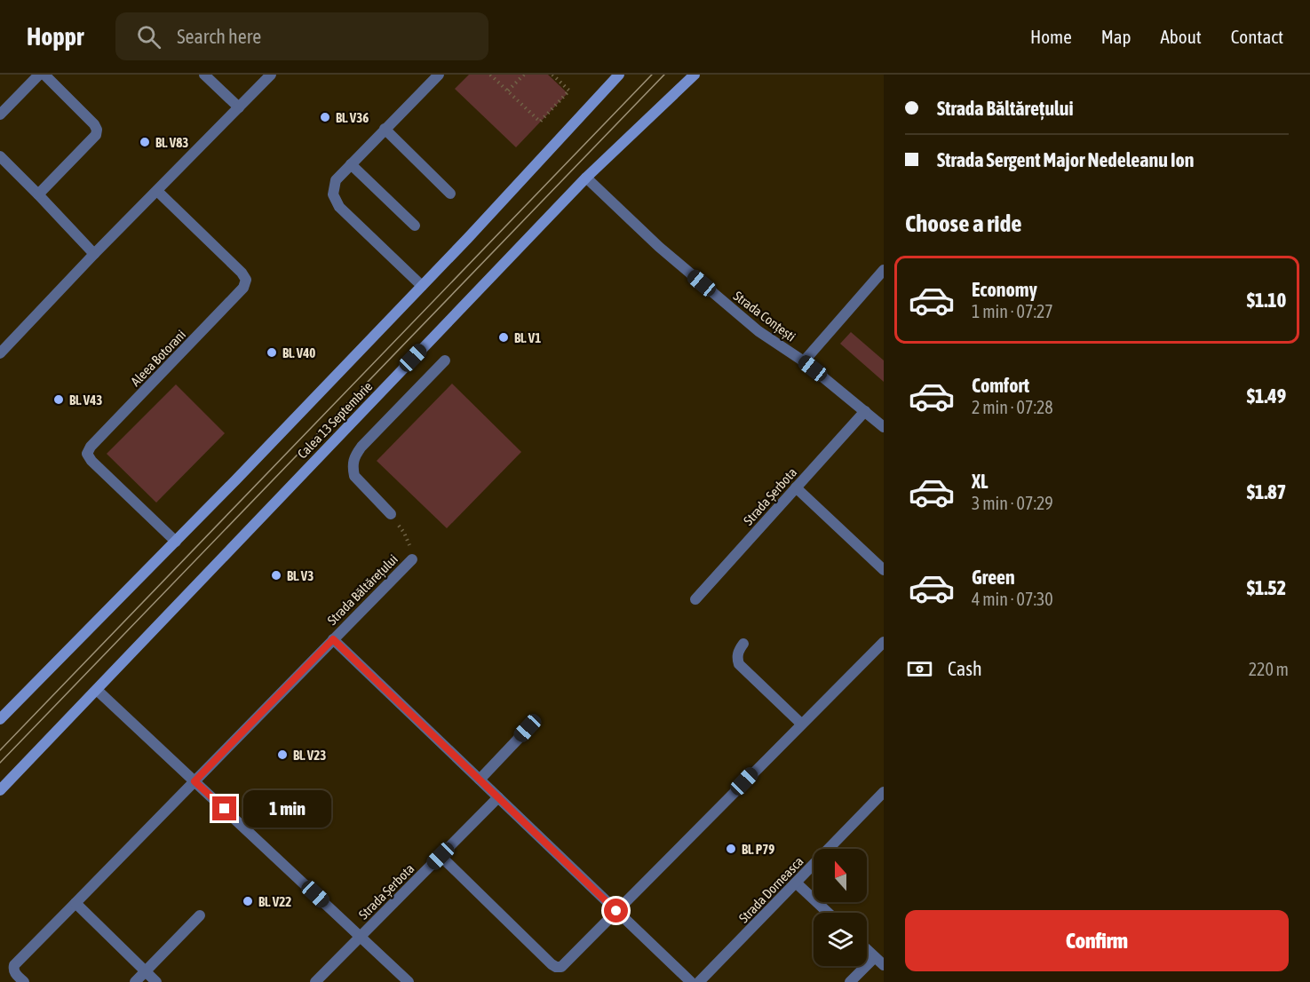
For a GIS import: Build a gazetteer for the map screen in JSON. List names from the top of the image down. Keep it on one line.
{"streets":{"main road":["Calea 13 Septembrie"],"street":["Strada Conțești","Aleea Botorani","Strada Șerbota","Strada Băltărețului","Strada Dorneasca"]},"crossings":[["Strada Conțești","Calea 13 Septembrie"],["Strada Conțești","Strada Șerbota"],["Strada Șerbota","Strada Băltărețului"]],"places":["Bl. V36","Bl. V83","Bl. V1","Bl. V40","Bl. V43","Bl. V3","Bl. V23","Bl. P79","Bl. V22"],"north":"top","page":{"header":"Hoppr","search":"Search here","nav":["Home","Map","About","Contact"],"banner":["Strada Băltărețului","Strada Sergent Major Nedeleanu Ion"],"heading":"Choose a ride","list":[{"name":"Economy","note":"1 min · 07:27","value":"$1.10"},{"name":"Comfort","note":"2 min · 07:28","value":"$1.49"},{"name":"XL","note":"3 min · 07:29","value":"$1.87"},{"name":"Green","note":"4 min · 07:30","value":"$1.52"}],"pay":["Cash","220 m"],"bubble":"1 min","buttons":"Confirm"}}
